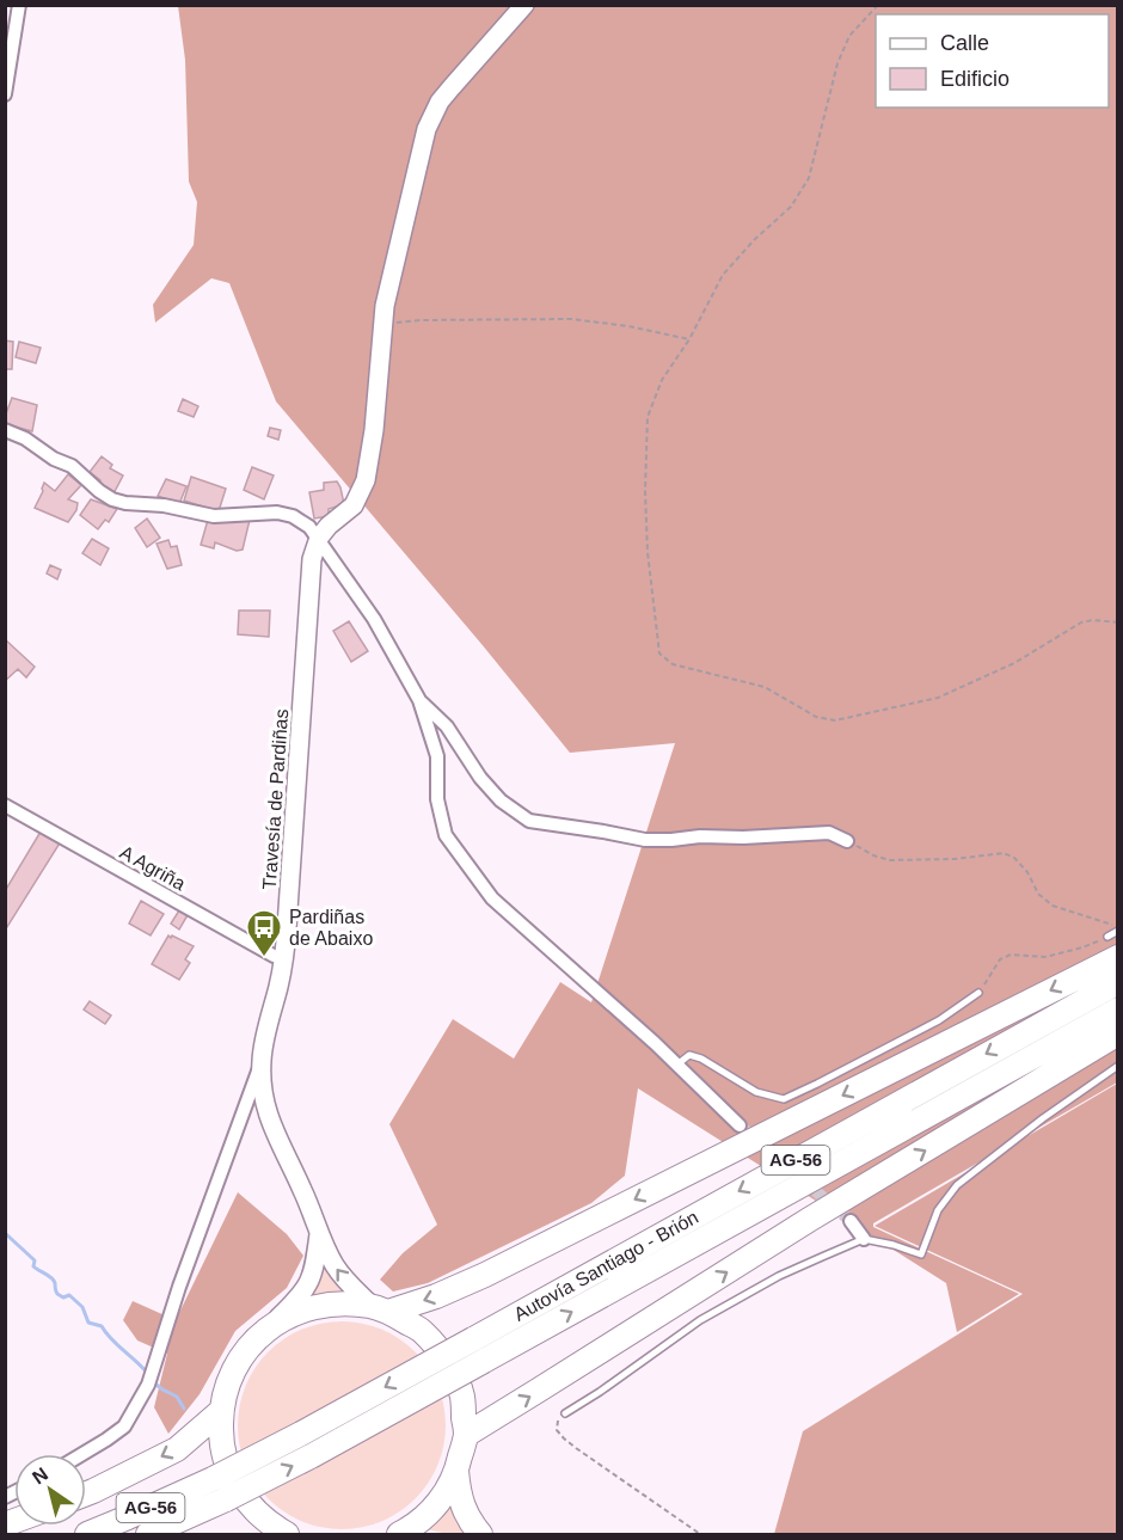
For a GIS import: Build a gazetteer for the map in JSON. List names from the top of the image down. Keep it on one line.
{"streets":{"highway":["AG-56","Autovía Santiago - Brión"],"street":["Travesía de Pardiñas","A Agriña"]},"crossings":[["Travesía de Pardiñas","A Agriña"]],"places":{"bus stop":["Pardiñas de Abaixo"]},"legend":["Calle","Edificio"],"north":"top left"}
